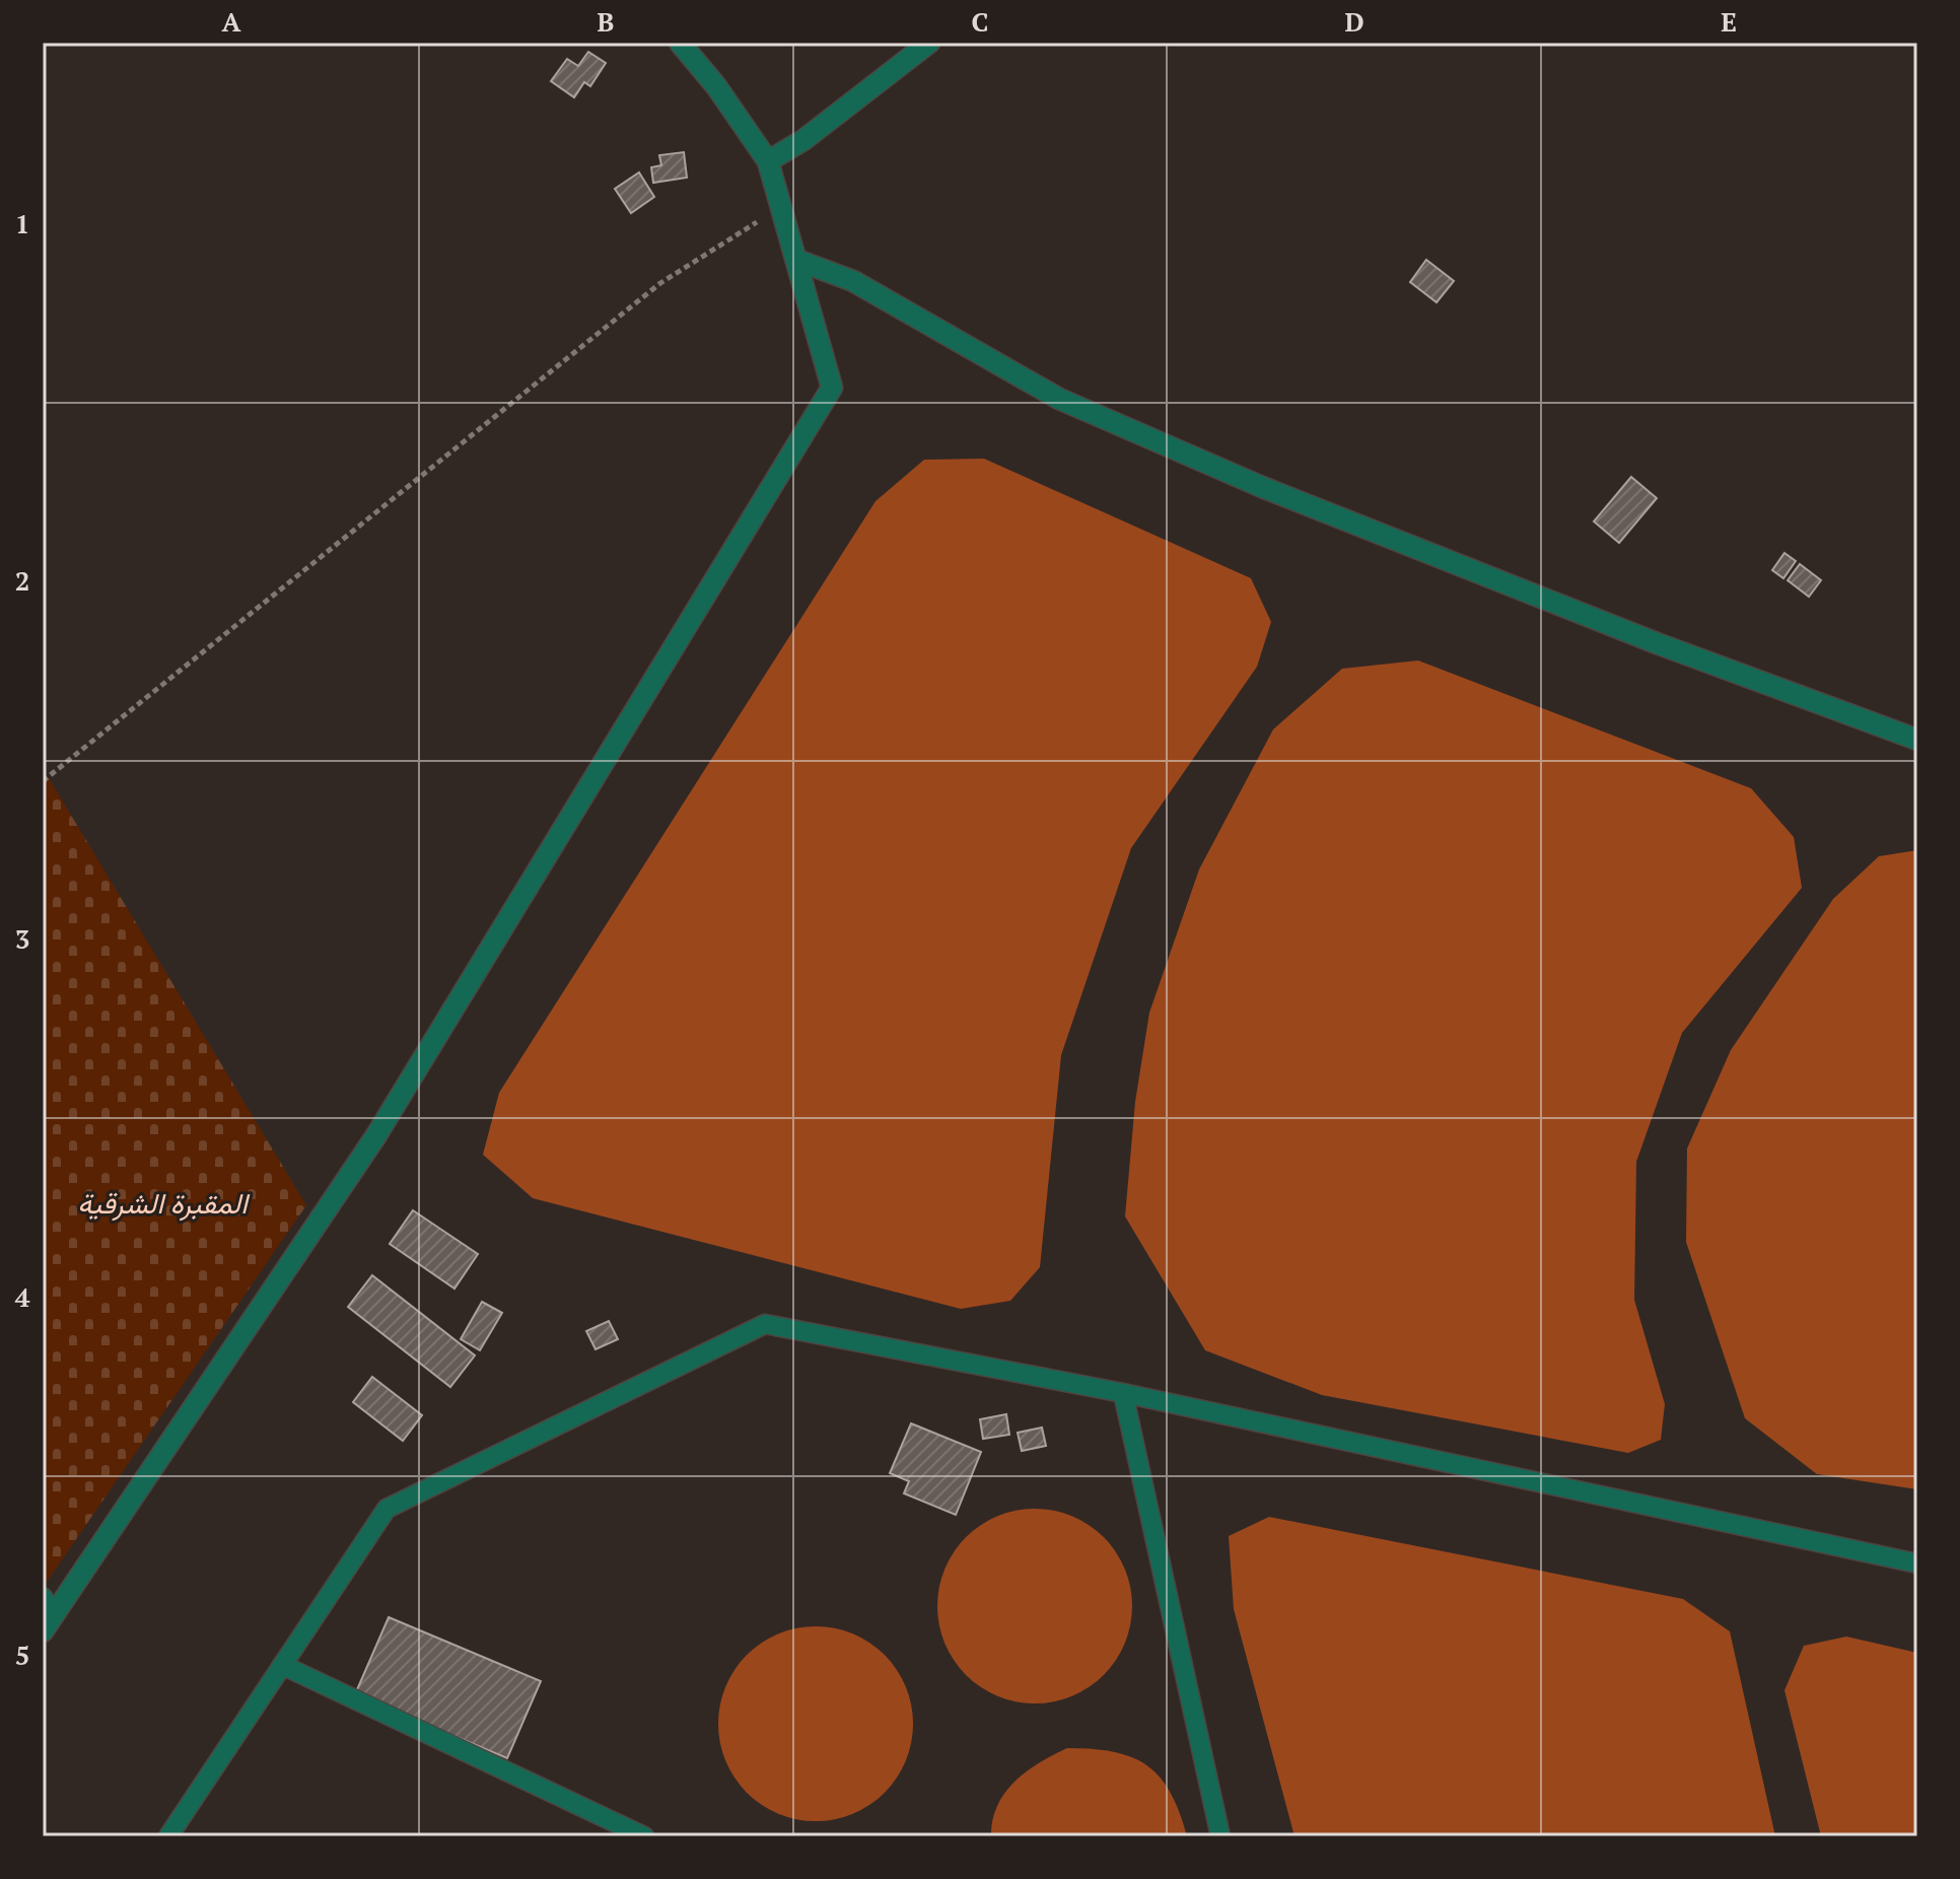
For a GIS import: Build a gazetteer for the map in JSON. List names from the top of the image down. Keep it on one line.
{"parks":["المقبرة الشرقية"],"grid":{"columns":["A","B","C","D","E"],"rows":["1","2","3","4","5"]}}
